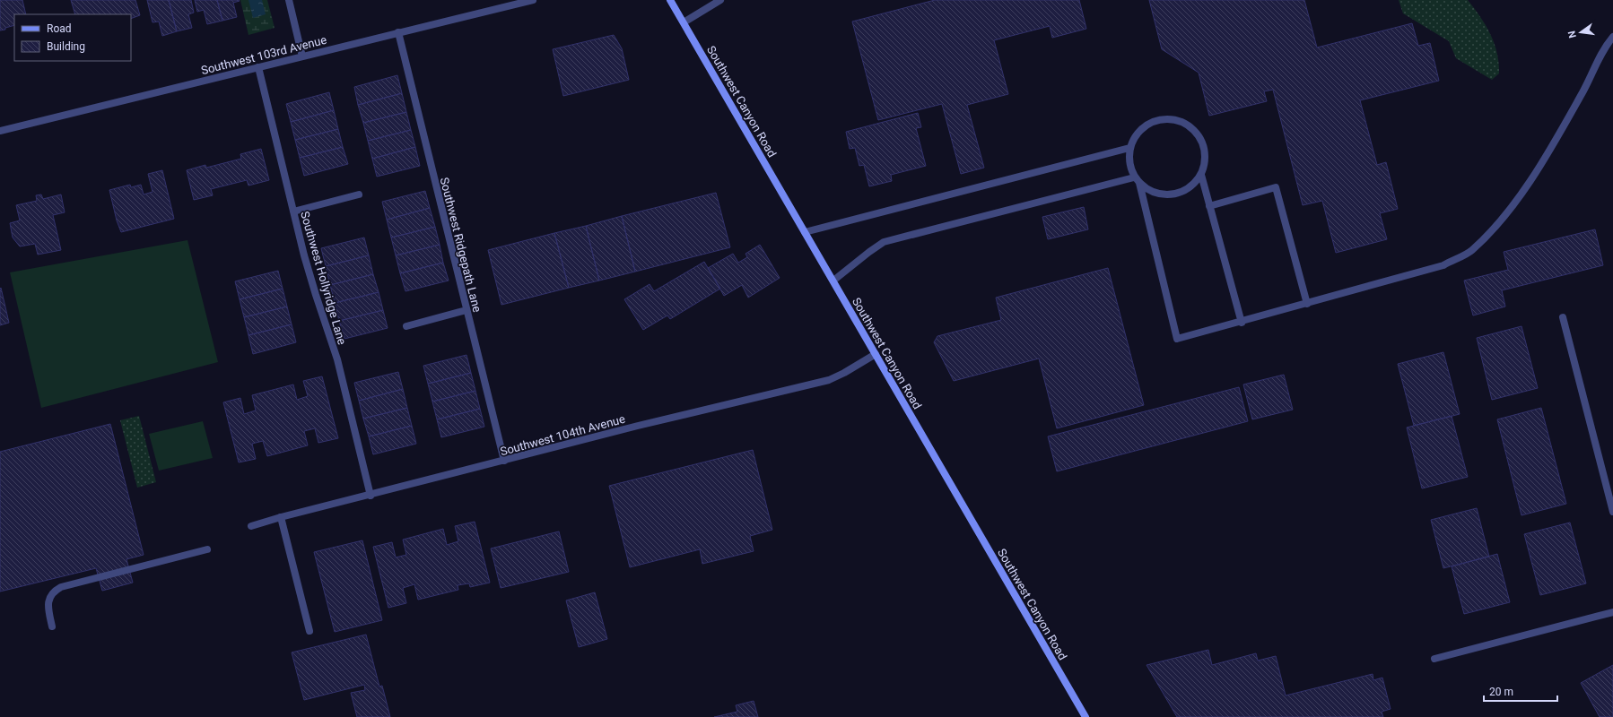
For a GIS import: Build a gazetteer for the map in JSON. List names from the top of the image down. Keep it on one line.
{"streets":{"main road":["Southwest Canyon Road"],"street":["Southwest 103rd Avenue","Southwest Ridgepath Lane","Southwest Hollyridge Lane","Southwest 104th Avenue"]},"crossings":[["Southwest 103rd Avenue","Southwest Ridgepath Lane"],["Southwest 103rd Avenue","Southwest Hollyridge Lane"],["Southwest Canyon Road","Southwest 104th Avenue"],["Southwest Ridgepath Lane","Southwest 104th Avenue"],["Southwest Hollyridge Lane","Southwest 104th Avenue"]],"legend":["Road","Building"],"scale_bar":"20 m","north":"left"}
